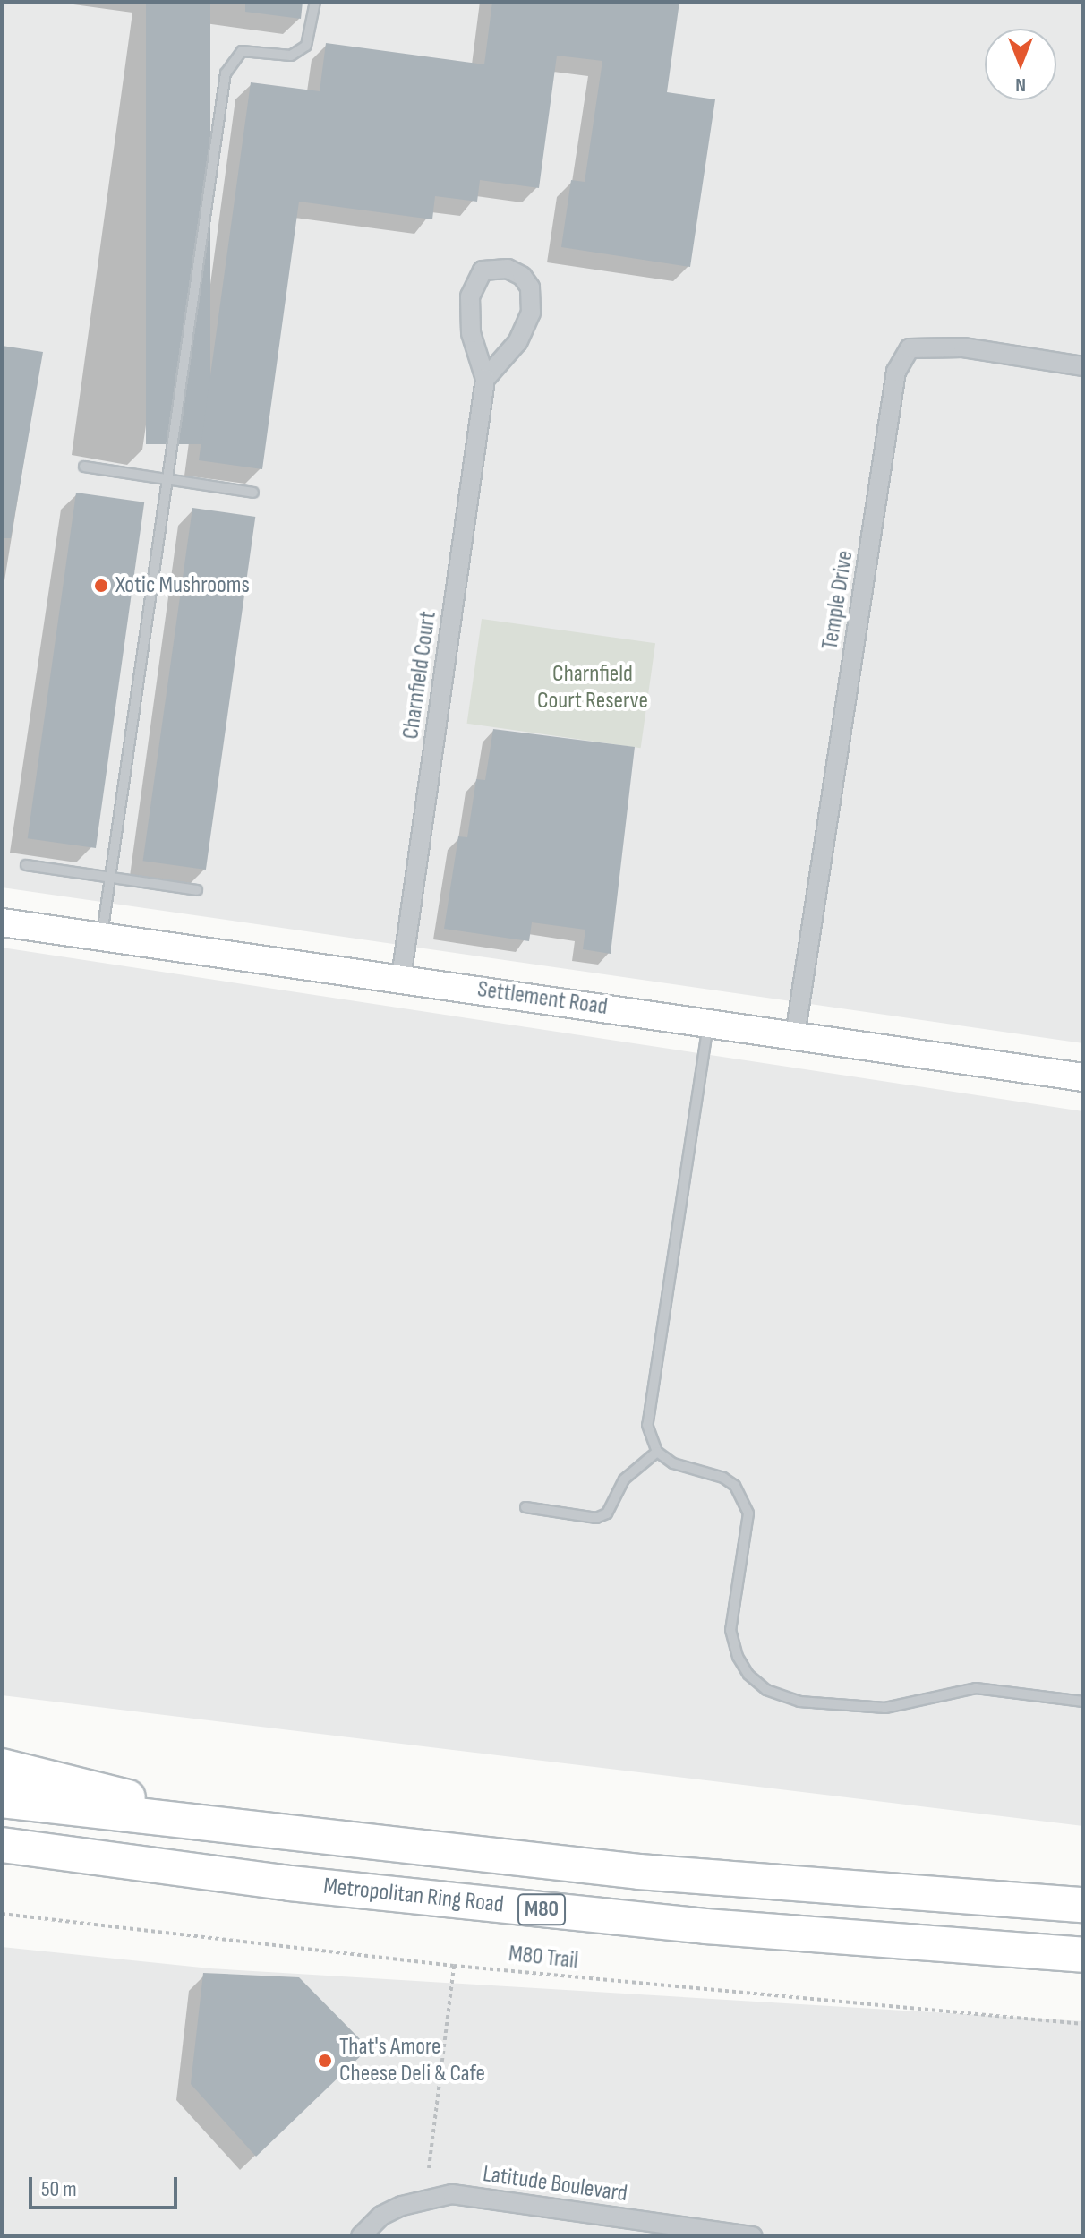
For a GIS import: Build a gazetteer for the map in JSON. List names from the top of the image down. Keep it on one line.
{"streets":{"highway":["Metropolitan Ring Road","M80"],"main road":["Settlement Road"],"street":["Temple Drive","Charnfield Court","Latitude Boulevard"],"path":["M80 Trail"]},"crossings":[["Temple Drive","Settlement Road"],["Charnfield Court","Settlement Road"]],"parks":["Charnfield Court Reserve"],"places":["Xotic Mushrooms","That's Amore Cheese Deli & Cafe"],"scale_bar":"50 m","north":"bottom"}
